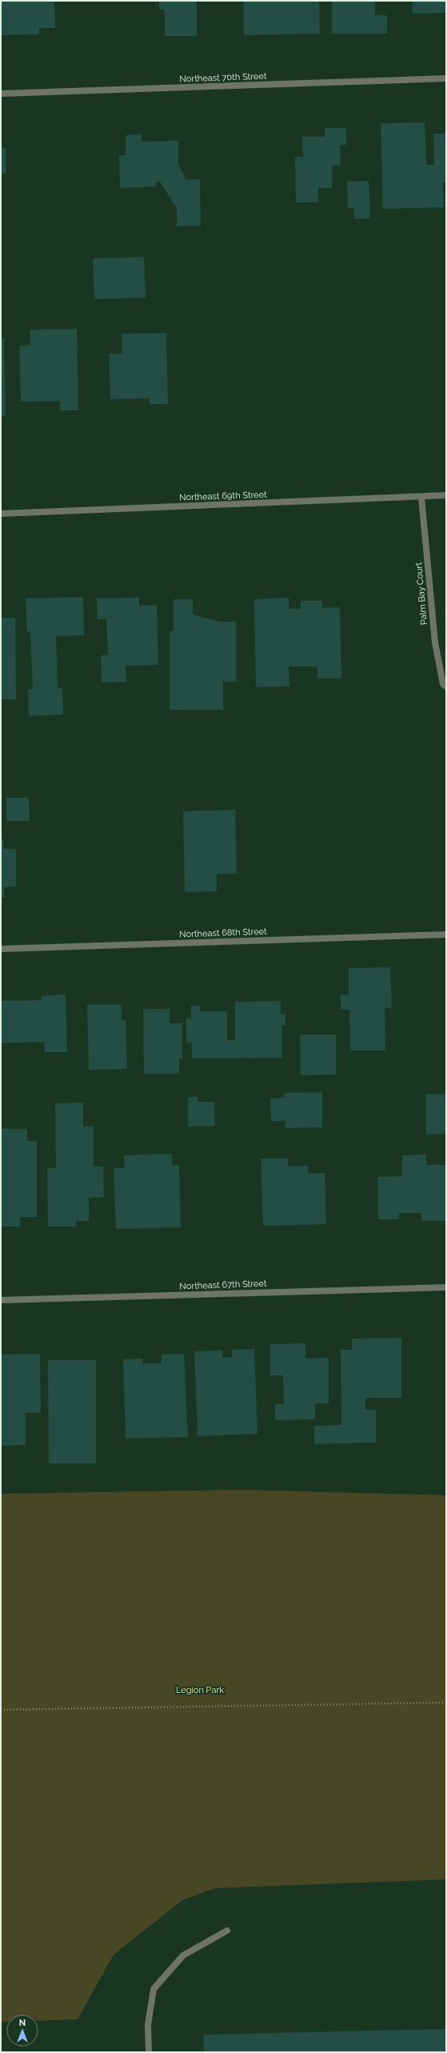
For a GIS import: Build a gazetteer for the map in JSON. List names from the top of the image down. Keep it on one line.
{"streets":{"street":["Northeast 70th Street","Northeast 69th Street","Palm Bay Court","Northeast 68th Street","Northeast 67th Street"]},"crossings":[["Northeast 69th Street","Palm Bay Court"]],"parks":["Legion Park"],"north":"top"}
